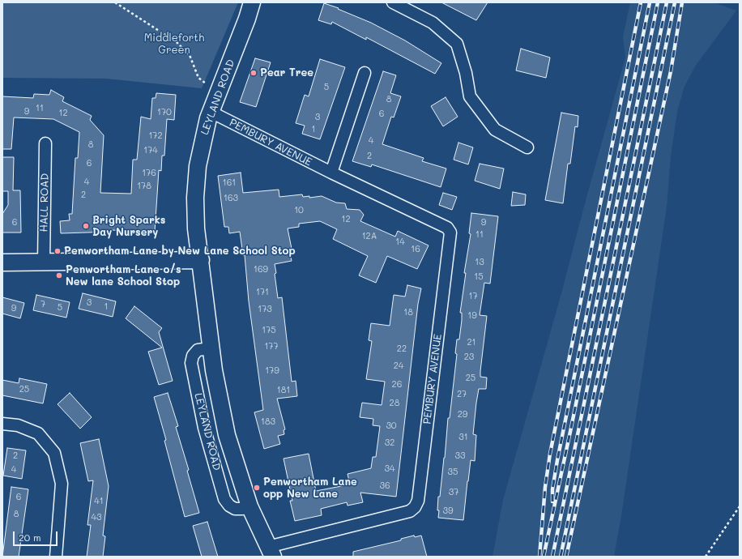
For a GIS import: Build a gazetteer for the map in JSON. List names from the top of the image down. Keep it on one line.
{"streets":{"main road":["LEYLAND ROAD"],"street":["PEMBURY AVENUE","HALL ROAD"]},"crossings":[["LEYLAND ROAD","PEMBURY AVENUE"]],"parks":["Middleforth Green"],"places":["Pear Tree","Bright Sparks Day Nursery","Penwortham Lane by New Lane School Stop","Penwortham Lane o/s New lane School Stop","Penwortham Lane opp New Lane"],"house_numbers":["5","8","11","9","170","12","6","3","1","172","4","8","174","2","6","176","4","161","178","2","163","10","12","6","9","11","12A","14","16","13","169","15","171","17","3","7","1","5","9","173","18","19","175","21","177","22","23","24","179","25","26","25","181","27","28","29","183","30","31","32","2","33","34","4","35","36","37","6","41","39","8","43"],"scale_bar":"20 m"}
